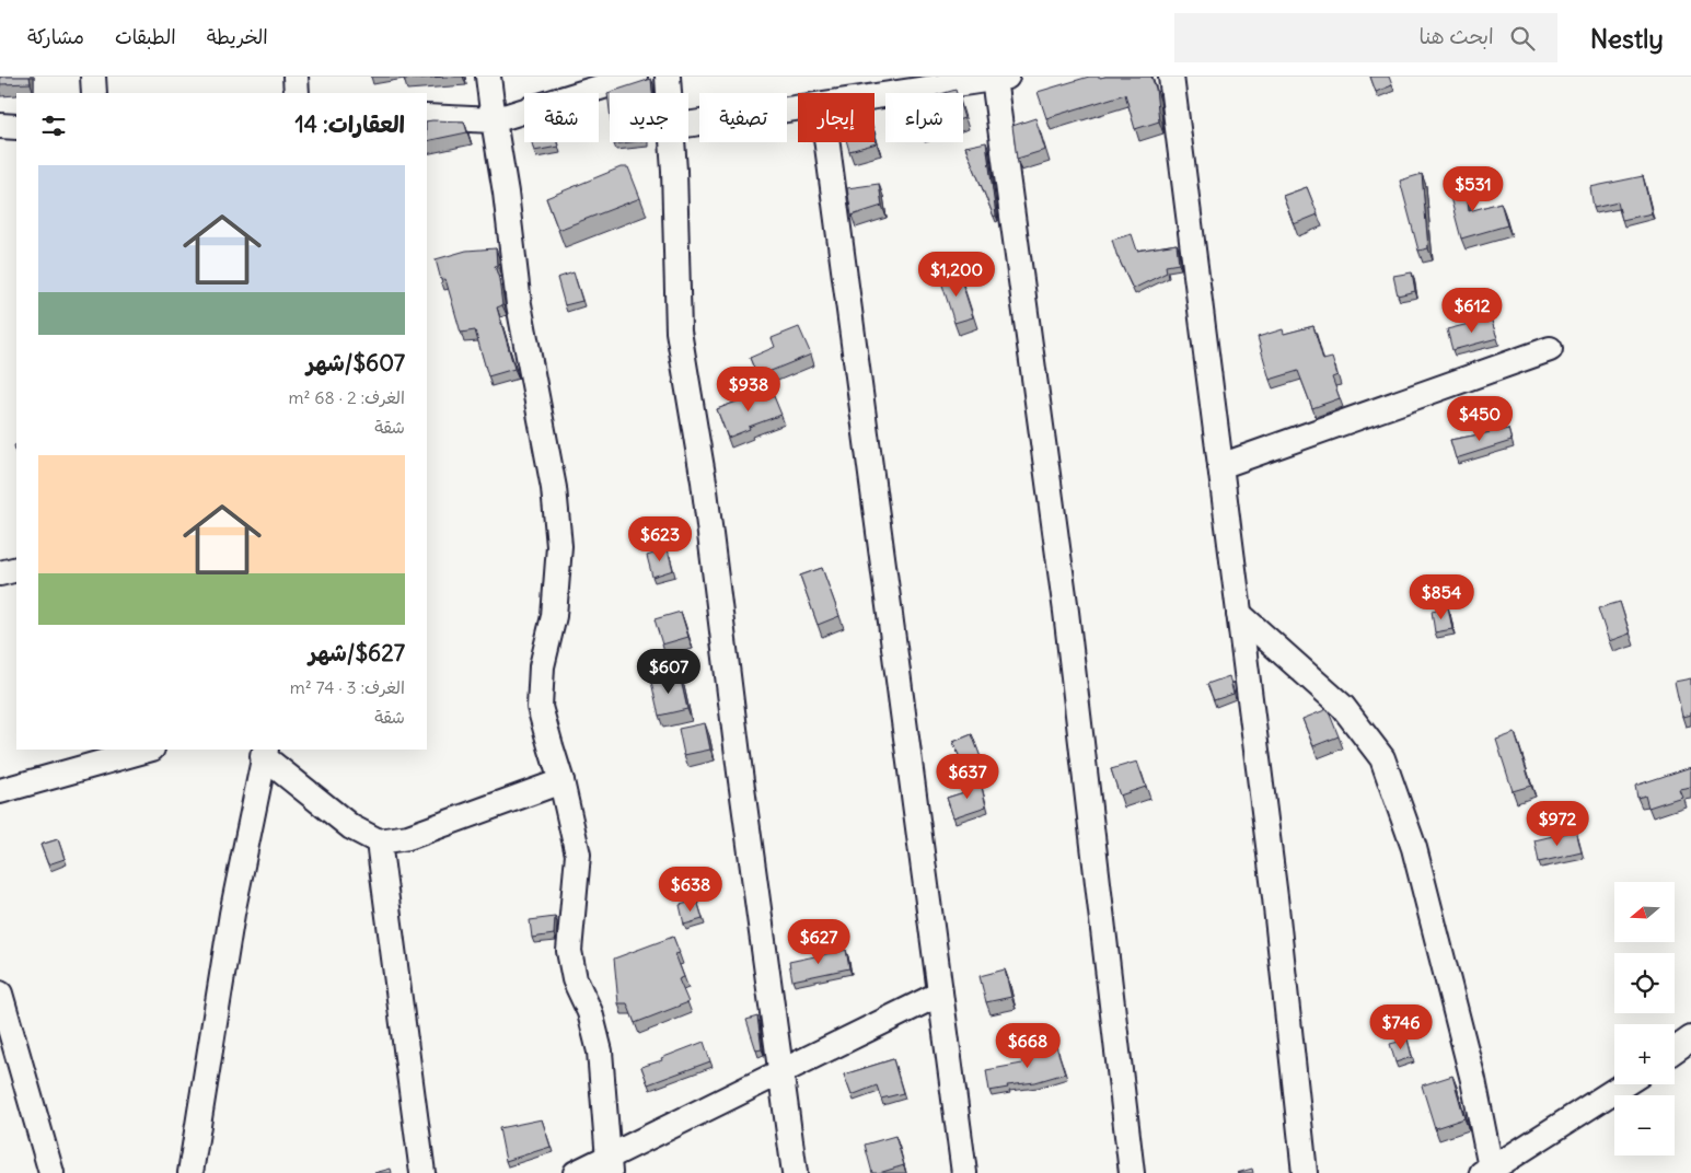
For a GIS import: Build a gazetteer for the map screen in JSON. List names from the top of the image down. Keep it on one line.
{"north":"left","page":{"header":"Nestly","search":"ابحث هنا","nav":["الخريطة","الطبقات","مشاركة"],"chip":["شراء","إيجار","تصفية","جديد","شقة"],"heading":"العقارات: 14","list":[{"name":"$607/شهر","note":"الغرف: 2 · 68 m² · شقة"},{"name":"$627/شهر","note":"الغرف: 3 · 74 m² · شقة"}],"price":["$531","$1,200","$612","$938","$450","$623","$854","$607","$637","$972","$638","$627","$746","$668"],"map_buttons":["+","−"]}}
